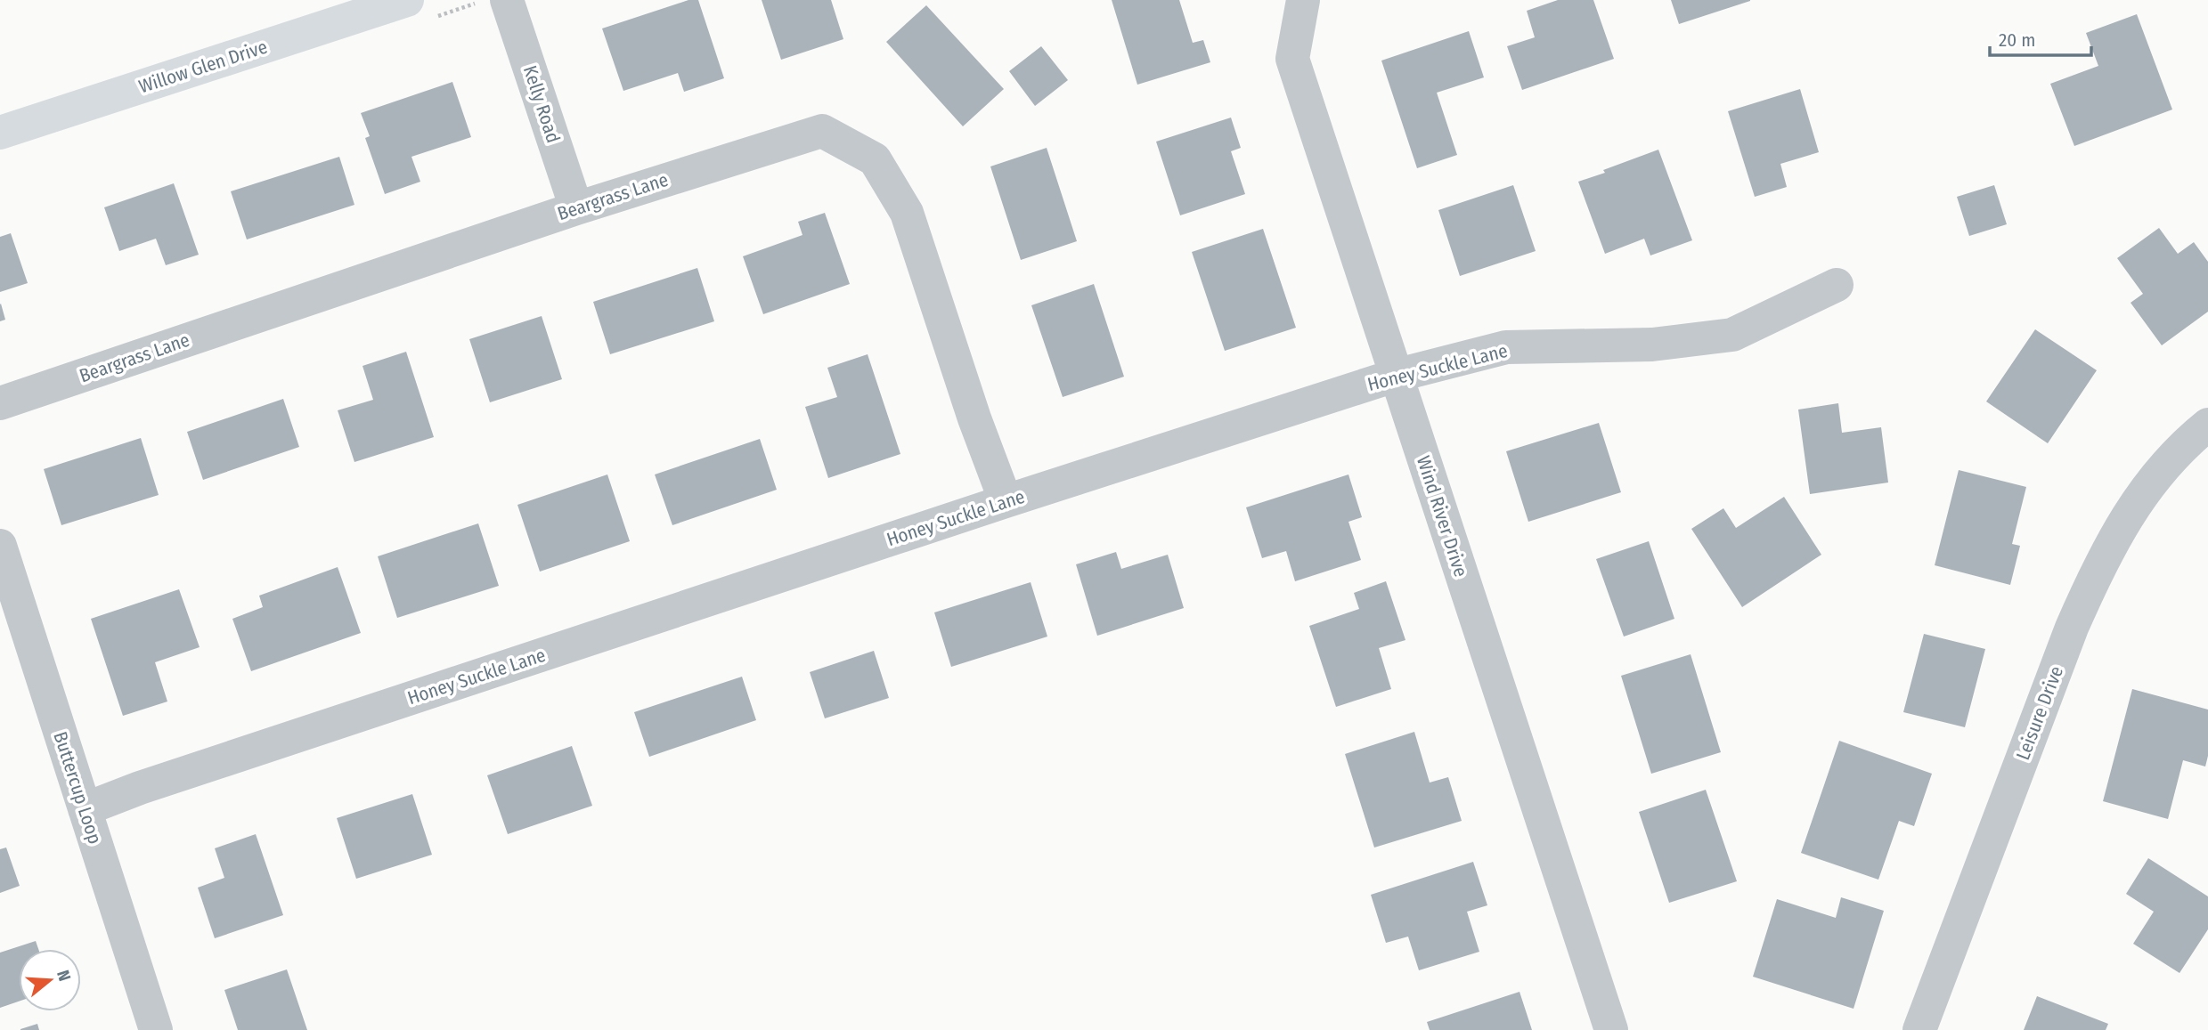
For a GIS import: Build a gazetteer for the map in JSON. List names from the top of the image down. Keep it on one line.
{"streets":{"main road":["Willow Glen Drive"],"street":["Kelly Road","Beargrass Lane","Honey Suckle Lane","Wind River Drive","Leisure Drive","Buttercup Loop"]},"crossings":[["Kelly Road","Beargrass Lane"],["Beargrass Lane","Honey Suckle Lane"],["Honey Suckle Lane","Wind River Drive"],["Honey Suckle Lane","Buttercup Loop"]],"scale_bar":"20 m","north":"right"}
